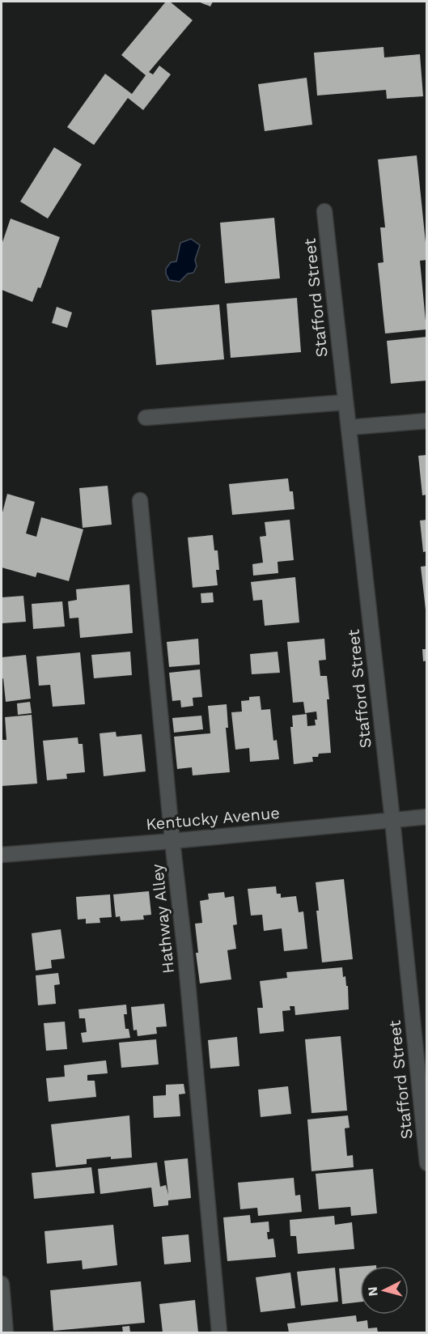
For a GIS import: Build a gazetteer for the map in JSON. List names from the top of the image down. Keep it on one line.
{"streets":{"street":["Stafford Street","Kentucky Avenue","Hathway Alley"]},"crossings":[["Stafford Street","Kentucky Avenue"],["Kentucky Avenue","Hathway Alley"]],"north":"left"}
